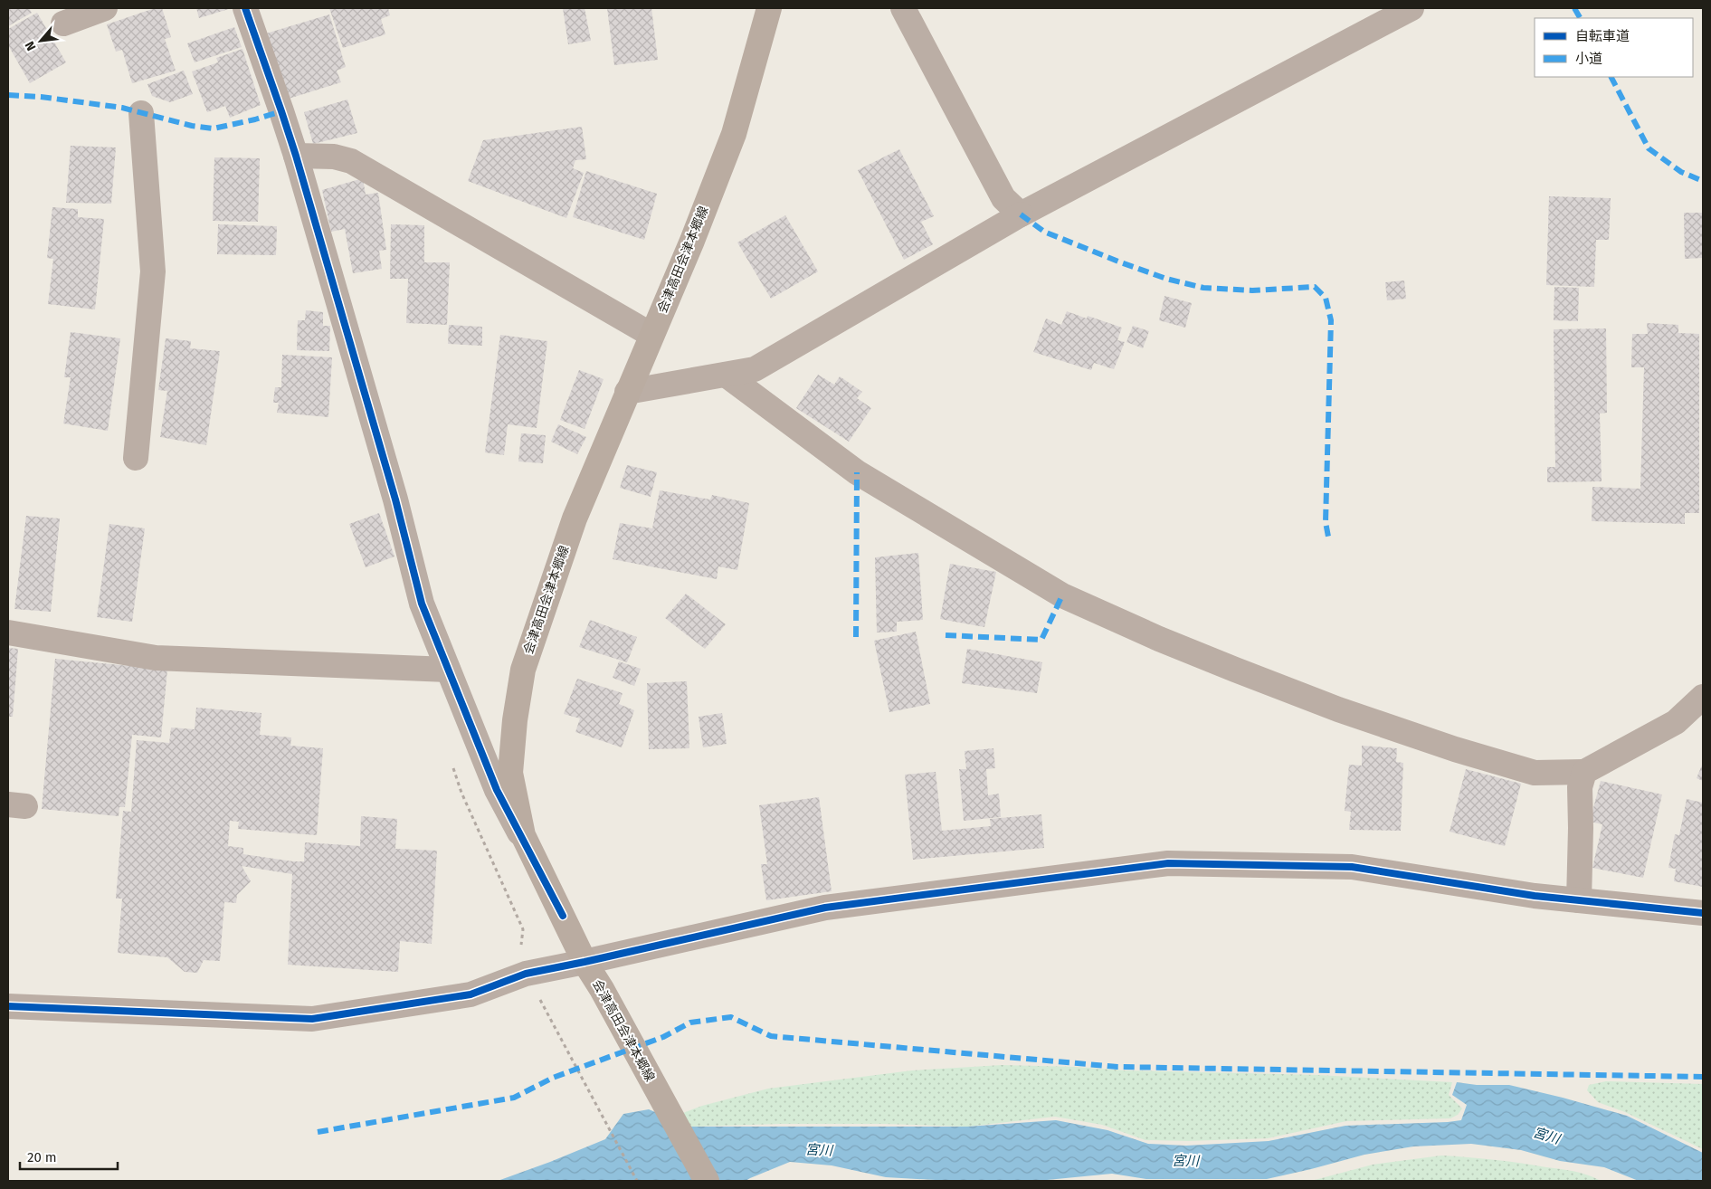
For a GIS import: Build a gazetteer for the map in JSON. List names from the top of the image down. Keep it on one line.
{"streets":{"main road":["会津高田会津本郷線"]},"water":["宮川"],"legend":["自転車道","小道"],"scale_bar":"20 m","north":"bottom left"}
